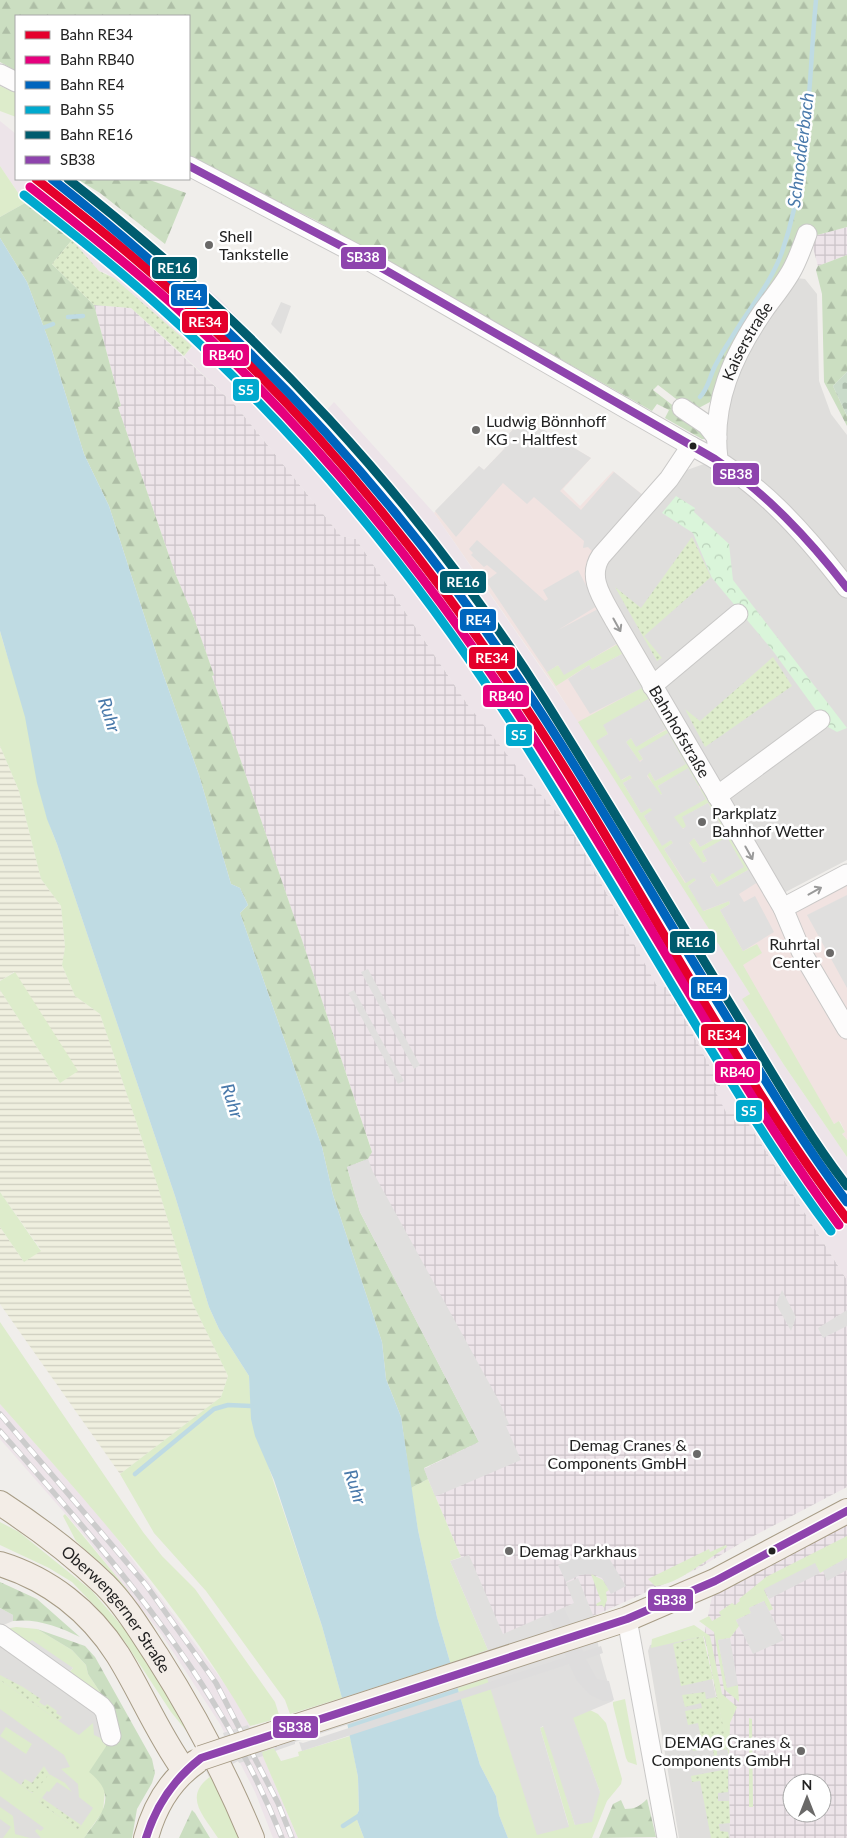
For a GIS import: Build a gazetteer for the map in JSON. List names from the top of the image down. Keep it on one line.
{"streets":{"main road":["Oberwengerner Straße"],"street":["Kaiserstraße","Bahnhofstraße"]},"one_way":["Bahnhofstraße"],"water":["Schnodderbach","Ruhr"],"places":["Shell Tankstelle","Ludwig Bönnhoff KG - Haltfest","Parkplatz Bahnhof Wetter","Ruhrtal Center","Demag Cranes & Components GmbH","Demag Parkhaus","DEMAG Cranes & Components GmbH"],"lines":["transit line SB38","rail line RE34","rail line RE4","rail line RE16","rail line RB40","rail line S5"],"legend":["Bahn RE34","Bahn RB40","Bahn RE4","Bahn S5","Bahn RE16","SB38"],"north":"top"}
